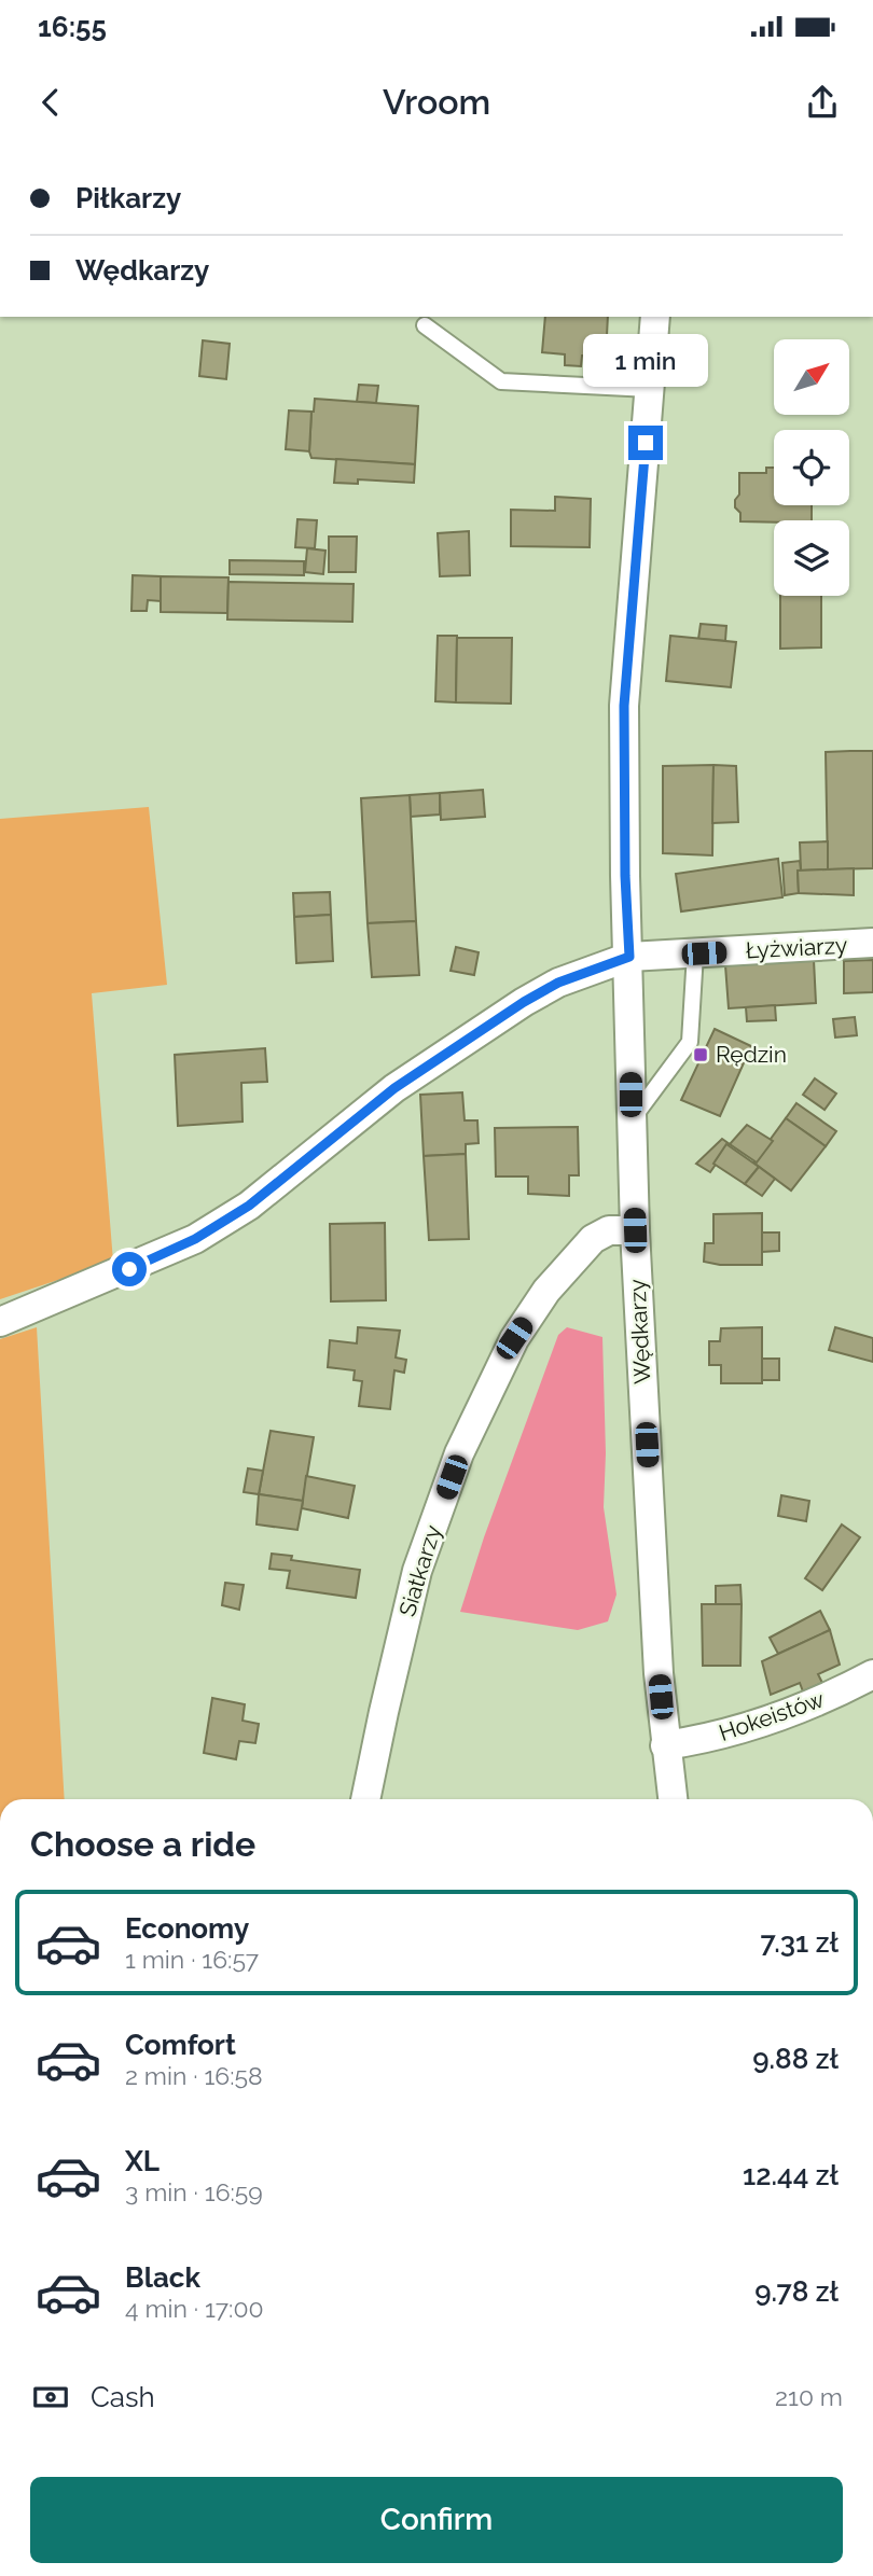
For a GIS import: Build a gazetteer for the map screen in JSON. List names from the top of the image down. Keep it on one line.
{"streets":{"street":["Łyżwiarzy","Wędkarzy","Siatkarzy","Hokeistów"]},"crossings":[["Łyżwiarzy","Wędkarzy"],["Wędkarzy","Siatkarzy"],["Wędkarzy","Hokeistów"]],"places":{"transit":["Rędzin"]},"north":"top right","page":{"status":"16:55","header":"Vroom","banner":["Piłkarzy","Wędkarzy"],"bubble":"1 min","heading":"Choose a ride","list":[{"name":"Economy","note":"1 min · 16:57","value":"7.31 zł"},{"name":"Comfort","note":"2 min · 16:58","value":"9.88 zł"},{"name":"XL","note":"3 min · 16:59","value":"12.44 zł"},{"name":"Black","note":"4 min · 17:00","value":"9.78 zł"}],"pay":["Cash","210 m"],"buttons":"Confirm"}}
